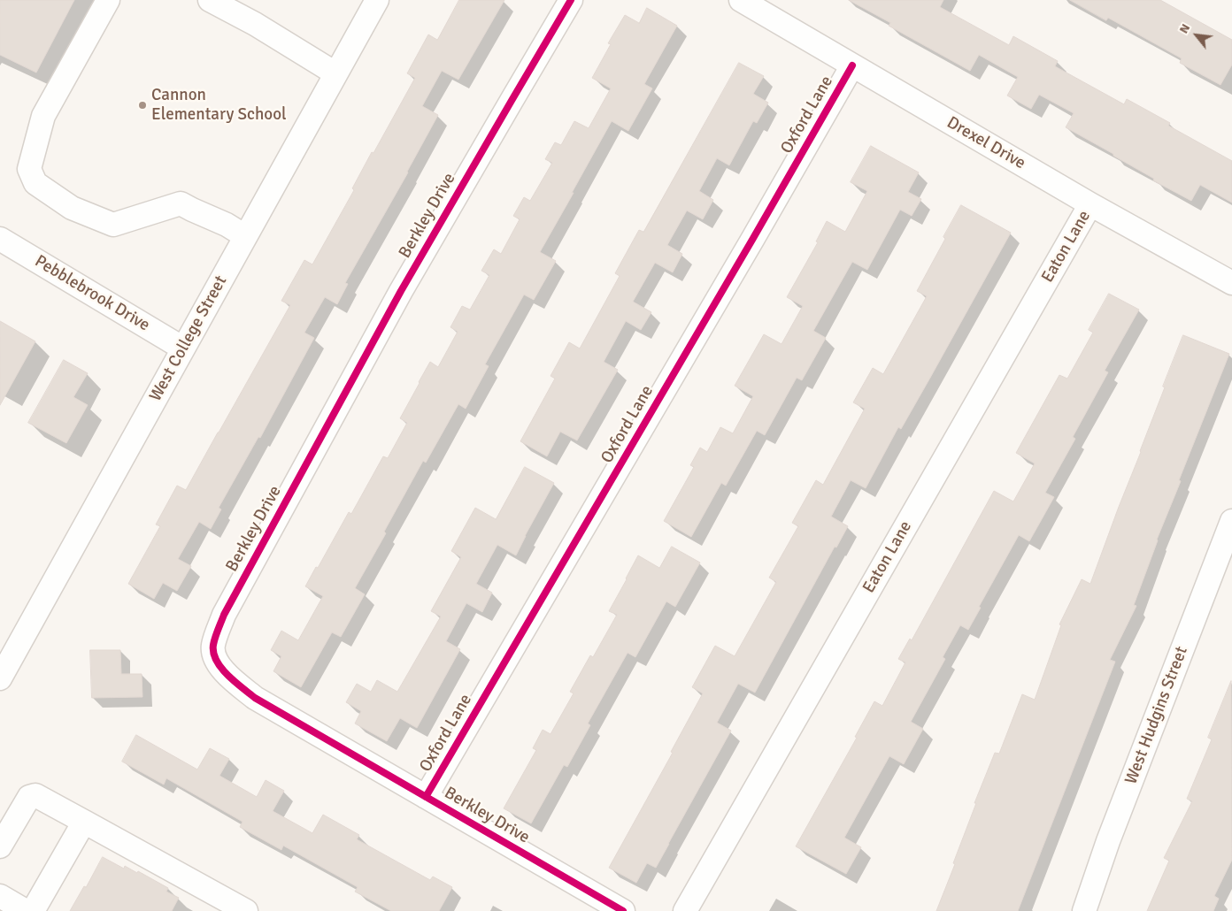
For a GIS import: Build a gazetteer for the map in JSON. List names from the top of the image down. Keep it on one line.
{"streets":{"street":["Oxford Lane","Drexel Drive","Berkley Drive","Eaton Lane","Pebblebrook Drive","West College Street","West Hudgins Street"]},"crossings":[["Oxford Lane","Drexel Drive"],["Oxford Lane","Berkley Drive"],["Drexel Drive","Eaton Lane"],["Pebblebrook Drive","West College Street"]],"places":["Cannon Elementary School"],"north":"top left"}
